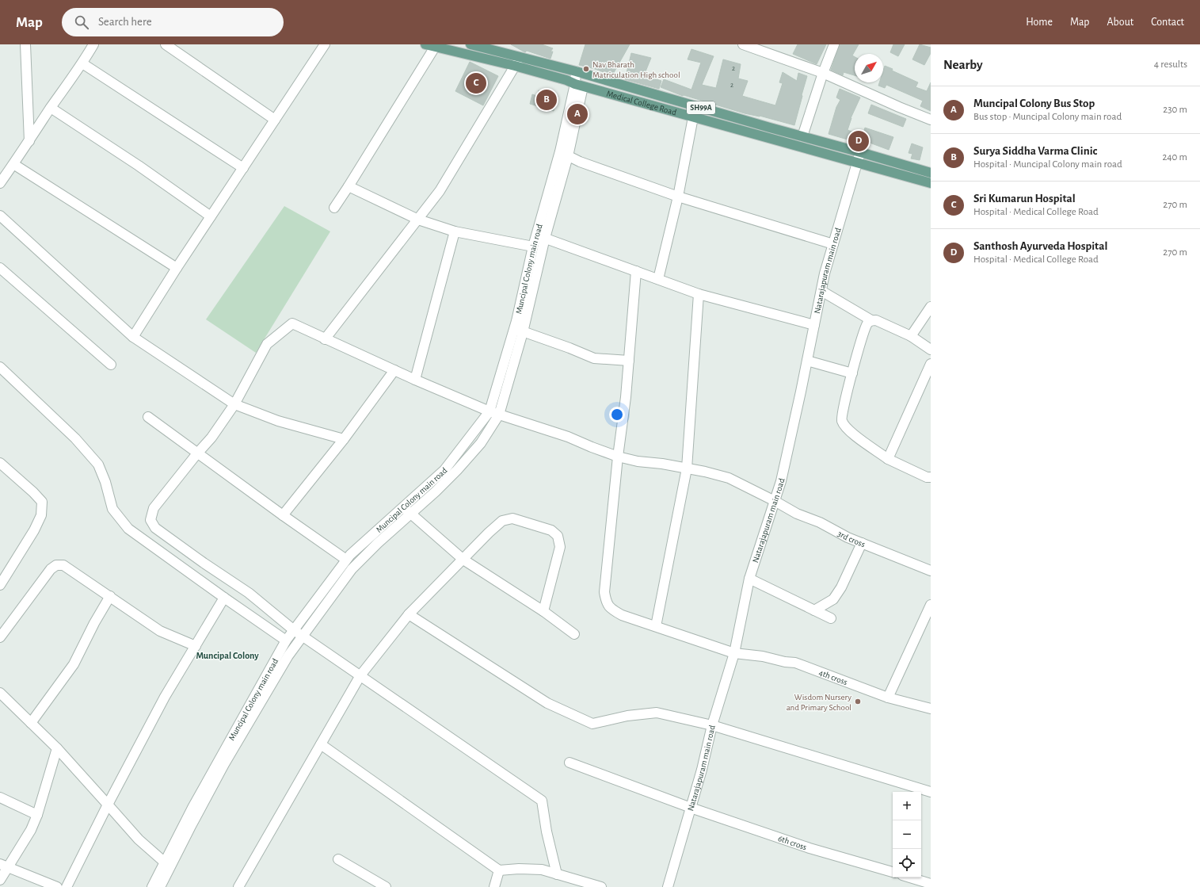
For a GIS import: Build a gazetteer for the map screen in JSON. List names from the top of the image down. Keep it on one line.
{"streets":{"main road":["Medical College Road","SH99A"],"street":["Muncipal Colony main road","Natarajapuram main road","3rd cross","4th cross","6th cross"]},"crossings":[["Medical College Road","Muncipal Colony main road"],["Medical College Road","Natarajapuram main road"],["Muncipal Colony main road","3rd cross"],["Natarajapuram main road","3rd cross"],["Natarajapuram main road","4th cross"],["Natarajapuram main road","6th cross"],["3rd cross","4th cross"]],"districts":["Muncipal Colony"],"places":["Nav Bharath Matriculation High school","Wisdom Nursery and Primary School"],"house_numbers":["2","2"],"north":"top right","page":{"header":"Map","search":"Search here","nav":["Home","Map","About","Contact"],"heading":["Nearby","4 results"],"pins":["C","B","A","D"],"list":[{"mark":"A","name":"Muncipal Colony Bus Stop","note":"Bus stop · Muncipal Colony main road","value":"230 m"},{"mark":"B","name":"Surya Siddha Varma Clinic","note":"Hospital · Muncipal Colony main road","value":"240 m"},{"mark":"C","name":"Sri Kumarun Hospital","note":"Hospital · Medical College Road","value":"270 m"},{"mark":"D","name":"Santhosh Ayurveda Hospital","note":"Hospital · Medical College Road","value":"270 m"}],"map_buttons":["+","−"]}}
